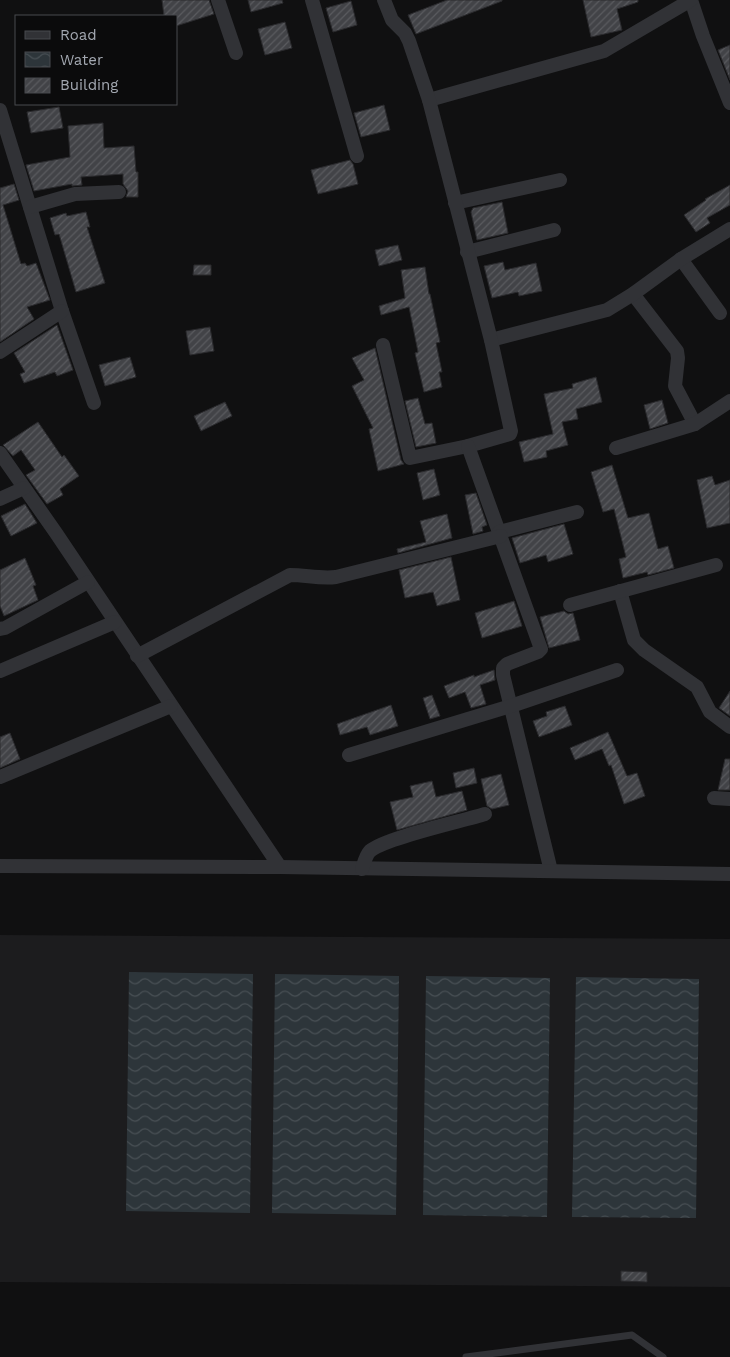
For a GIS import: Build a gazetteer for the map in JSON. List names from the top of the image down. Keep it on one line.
{"legend":["Road","Water","Building"]}
